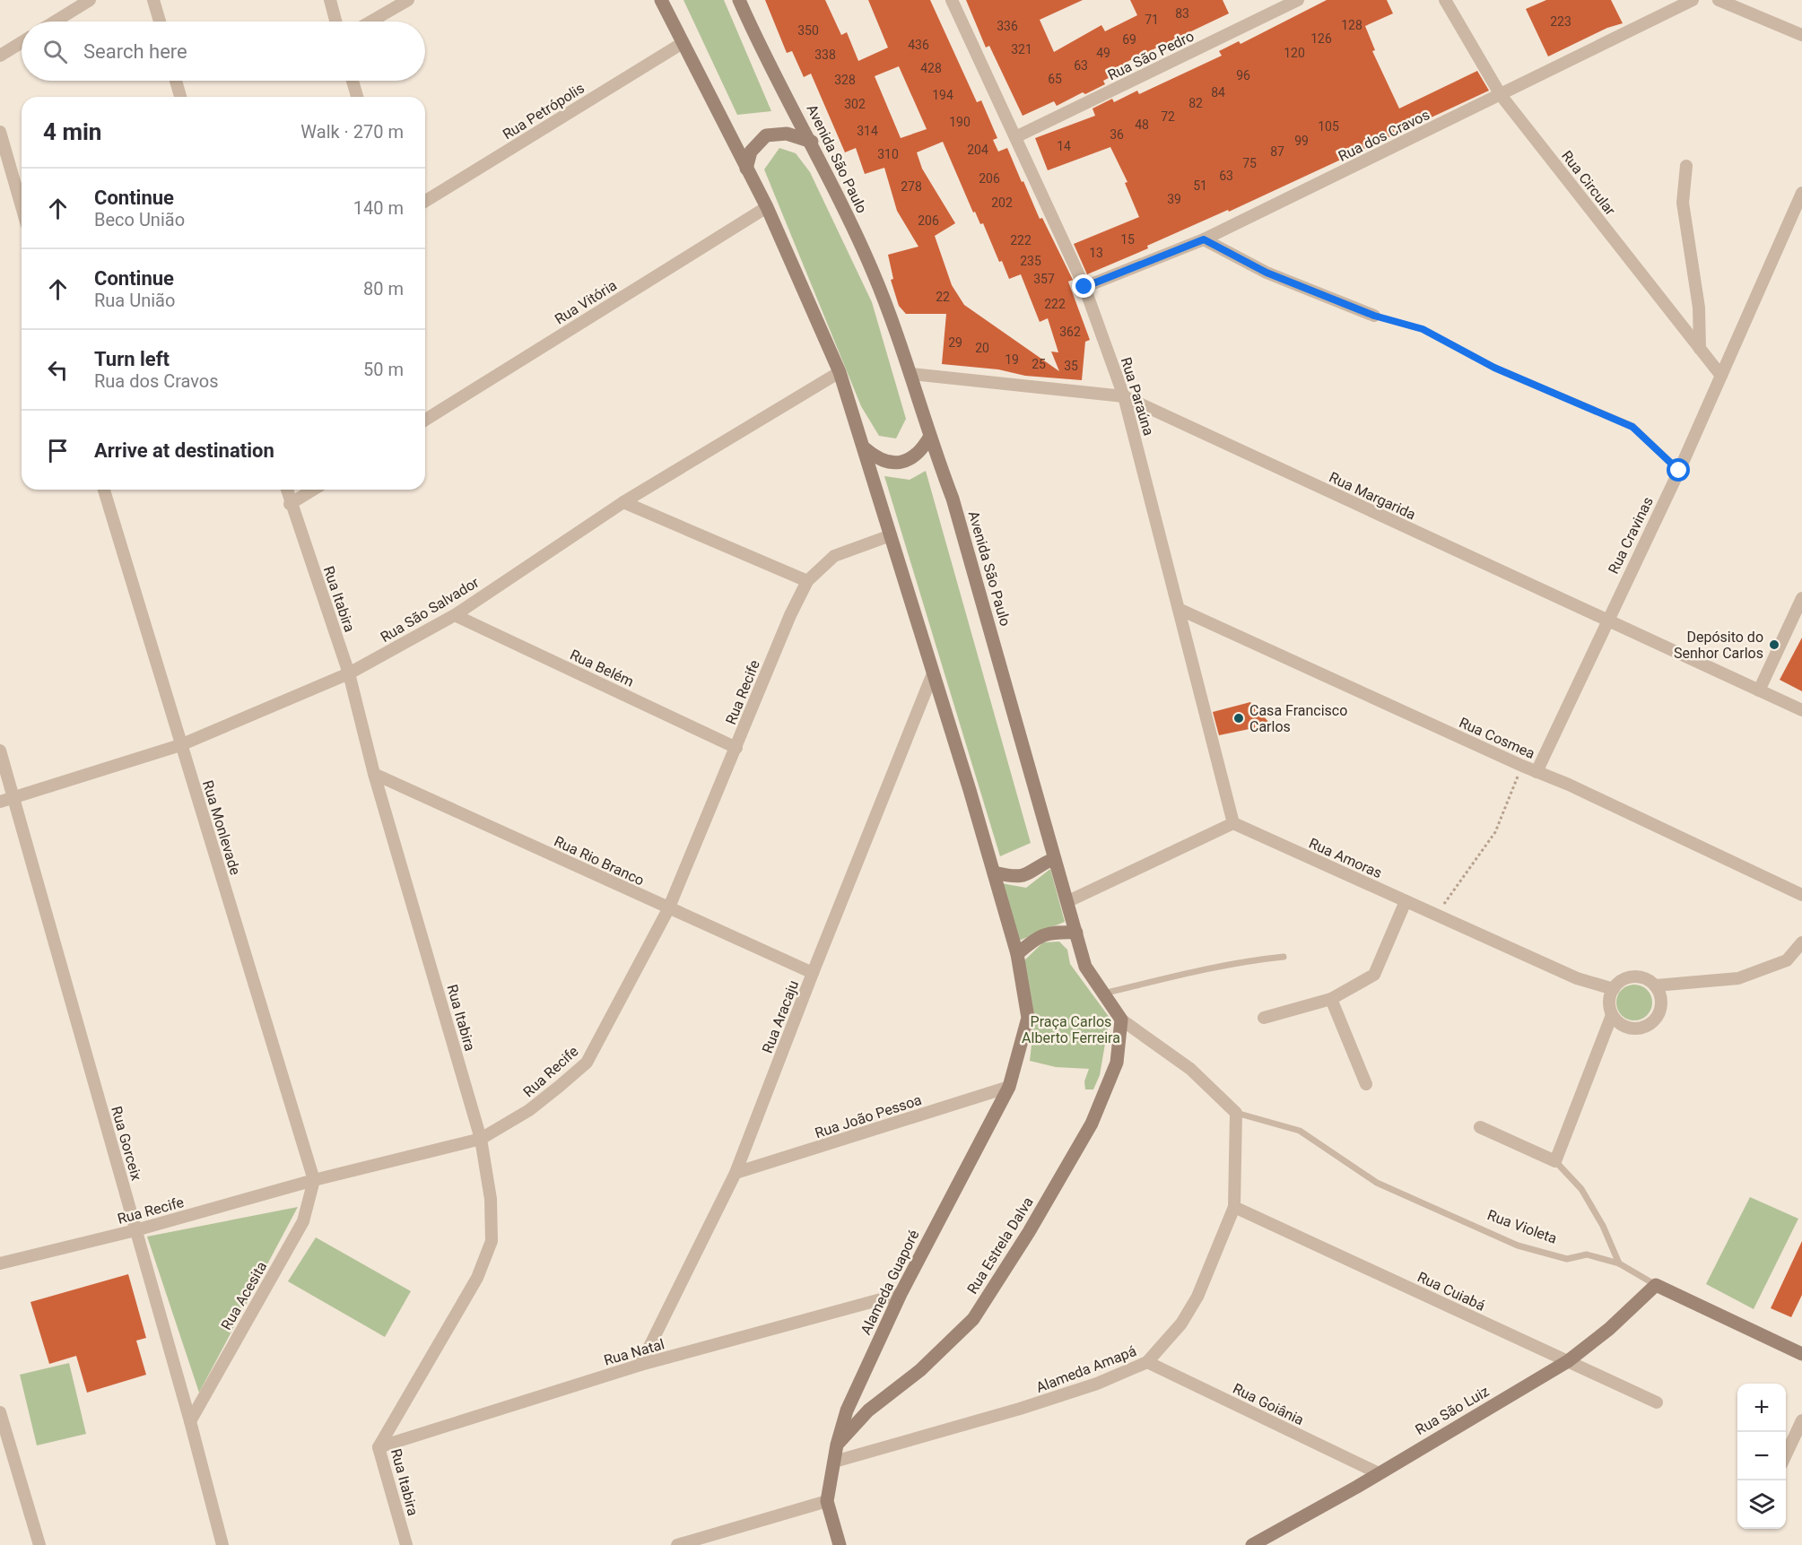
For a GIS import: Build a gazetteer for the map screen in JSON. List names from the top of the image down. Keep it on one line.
{"streets":{"street":["Rua São Pedro","Rua Petrópolis","Rua dos Cravos","Avenida São Paulo","Rua Circular","Rua Vitória","Rua Paraúna","Rua Margarida","Rua Cravinas","Rua Itabira","Rua São Salvador","Rua Belém","Rua Recife","Rua Cosmea","Rua Monlevade","Rua Amoras","Rua Rio Branco","Rua Aracaju","Rua João Pessoa","Rua Gorceix","Rua Violeta","Rua Estrela Dalva","Alameda Guaporé","Rua Cuiabá","Rua Acesita","Rua Natal","Alameda Amapá","Rua Goiânia","Rua São Luiz"]},"crossings":[["Rua São Pedro","Rua Paraúna"],["Rua dos Cravos","Rua Circular"],["Rua dos Cravos","Rua Paraúna"],["Avenida São Paulo","Rua Margarida"],["Avenida São Paulo","Rua Violeta"],["Avenida São Paulo","Rua Estrela Dalva"],["Avenida São Paulo","Alameda Amapá"],["Rua Circular","Rua Cravinas"],["Rua Paraúna","Rua Margarida"],["Rua Paraúna","Rua Cosmea"],["Rua Paraúna","Rua Amoras"],["Rua Margarida","Rua Cravinas"],["Rua Cravinas","Rua Cosmea"],["Rua Itabira","Rua São Salvador"],["Rua Itabira","Rua Recife"],["Rua Itabira","Rua Rio Branco"],["Rua Itabira","Rua Natal"],["Rua São Salvador","Rua Belém"],["Rua São Salvador","Rua Monlevade"],["Rua São Salvador","Rua Gorceix"],["Rua Belém","Rua Recife"],["Rua Recife","Rua Monlevade"],["Rua Recife","Rua Rio Branco"],["Rua Recife","Rua Gorceix"],["Rua Recife","Rua Acesita"],["Rua Monlevade","Rua Acesita"],["Rua Rio Branco","Rua Aracaju"],["Rua Aracaju","Rua João Pessoa"],["Rua Aracaju","Rua Natal"],["Rua João Pessoa","Alameda Guaporé"],["Rua Gorceix","Rua Acesita"],["Rua Violeta","Alameda Amapá"],["Rua Violeta","Rua São Luiz"],["Rua Estrela Dalva","Alameda Guaporé"],["Alameda Guaporé","Rua Natal"],["Alameda Guaporé","Alameda Amapá"],["Rua Cuiabá","Alameda Amapá"],["Rua Cuiabá","Rua São Luiz"],["Alameda Amapá","Rua Goiânia"],["Rua Goiânia","Rua São Luiz"]],"parks":["Praça Carlos Alberto Ferreira"],"places":["Depósito do Senhor Carlos","Casa Francisco Carlos"],"house_numbers":["83","71","223","128","336","350","126","69","436","321","49","120","338","63","428","96","65","328","84","194","82","302","72","190","48","105","314","36","99","14","204","87","310","75","63","206","51","278","39","202","206","15","222","13","235","357","22","222","362","29","20","19","25","35"],"page":{"search":"Search here","heading":["4 min","Walk · 270 m"],"list":[["Continue","Beco União","140 m"],["Continue","Rua União","80 m"],["Turn left","Rua dos Cravos","50 m"],"Arrive at destination"],"map_buttons":["+","−"]}}
